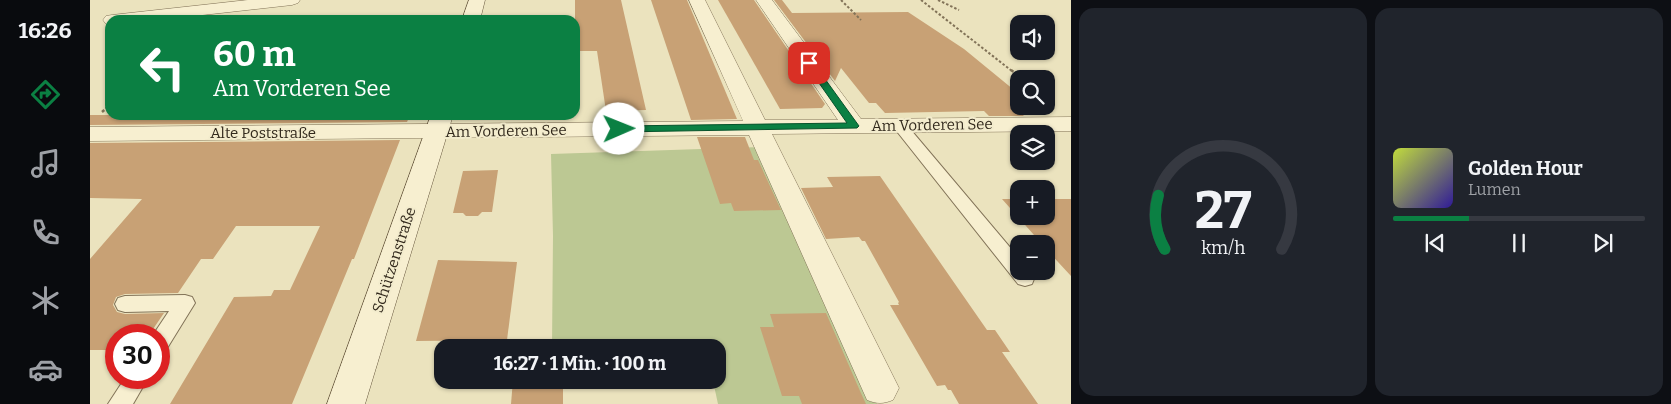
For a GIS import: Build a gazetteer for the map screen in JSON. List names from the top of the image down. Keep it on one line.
{"streets":{"street":["Am Vorderen See","Alte Poststraße","Schützenstraße"]},"crossings":[["Am Vorderen See","Alte Poststraße"],["Am Vorderen See","Schützenstraße"],["Alte Poststraße","Schützenstraße"]],"page":{"tabs":"16:26","map_buttons":["+","−"],"turn":["60 m","Am Vorderen See"],"song":["Golden Hour","Lumen"],"limit":"30","trip":"16:27 · 1 Min. · 100 m","gauge":["27","km/h"]}}
